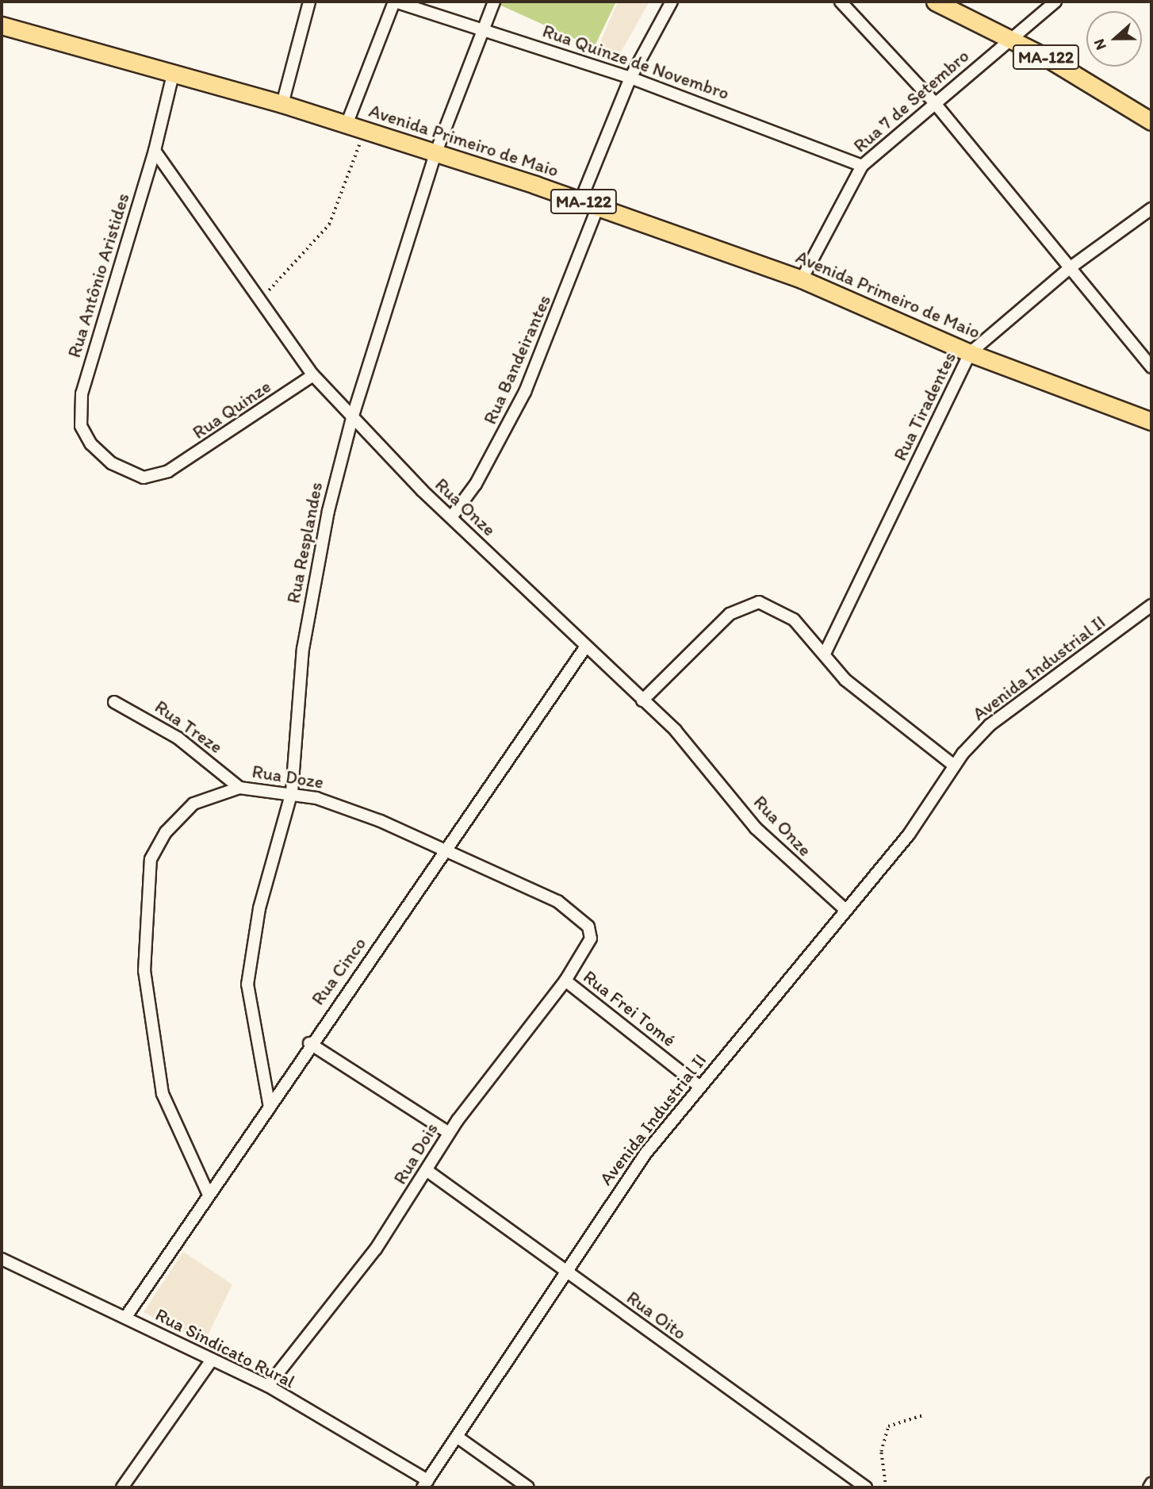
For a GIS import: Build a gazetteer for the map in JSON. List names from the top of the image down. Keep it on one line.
{"streets":{"main road":["MA-122","Avenida Primeiro de Maio"],"street":["Rua Quinze de Novembro","Rua 7 de Setembro","Rua Antônio Aristides","Rua Bandeirantes","Rua Tiradentes","Rua Quinze","Rua Onze","Rua Resplandes","Avenida Industrial II","Rua Treze","Rua Doze","Rua Cinco","Rua Frei Tomé","Rua Dois","Rua Oito","Rua Sindicato Rural"]},"crossings":[["MA-122","Rua 7 de Setembro"],["Rua Quinze de Novembro","Rua 7 de Setembro"],["Rua Quinze de Novembro","Rua Resplandes"],["Rua 7 de Setembro","Avenida Primeiro de Maio"],["Avenida Primeiro de Maio","Rua Bandeirantes"],["Avenida Primeiro de Maio","Rua Tiradentes"],["Avenida Primeiro de Maio","Rua Resplandes"],["Rua Antônio Aristides","Rua Quinze"],["Rua Antônio Aristides","Rua Onze"],["Rua Bandeirantes","Rua Onze"],["Rua Quinze","Rua Onze"],["Rua Onze","Rua Resplandes"],["Rua Onze","Avenida Industrial II"],["Rua Onze","Rua Cinco"],["Rua Resplandes","Rua Doze"],["Rua Resplandes","Rua Cinco"],["Avenida Industrial II","Rua Frei Tomé"],["Avenida Industrial II","Rua Oito"],["Avenida Industrial II","Rua Sindicato Rural"],["Rua Treze","Rua Doze"],["Rua Doze","Rua Cinco"],["Rua Doze","Rua Dois"],["Rua Cinco","Rua Sindicato Rural"],["Rua Frei Tomé","Rua Dois"],["Rua Dois","Rua Oito"],["Rua Dois","Rua Sindicato Rural"]],"north":"left"}
